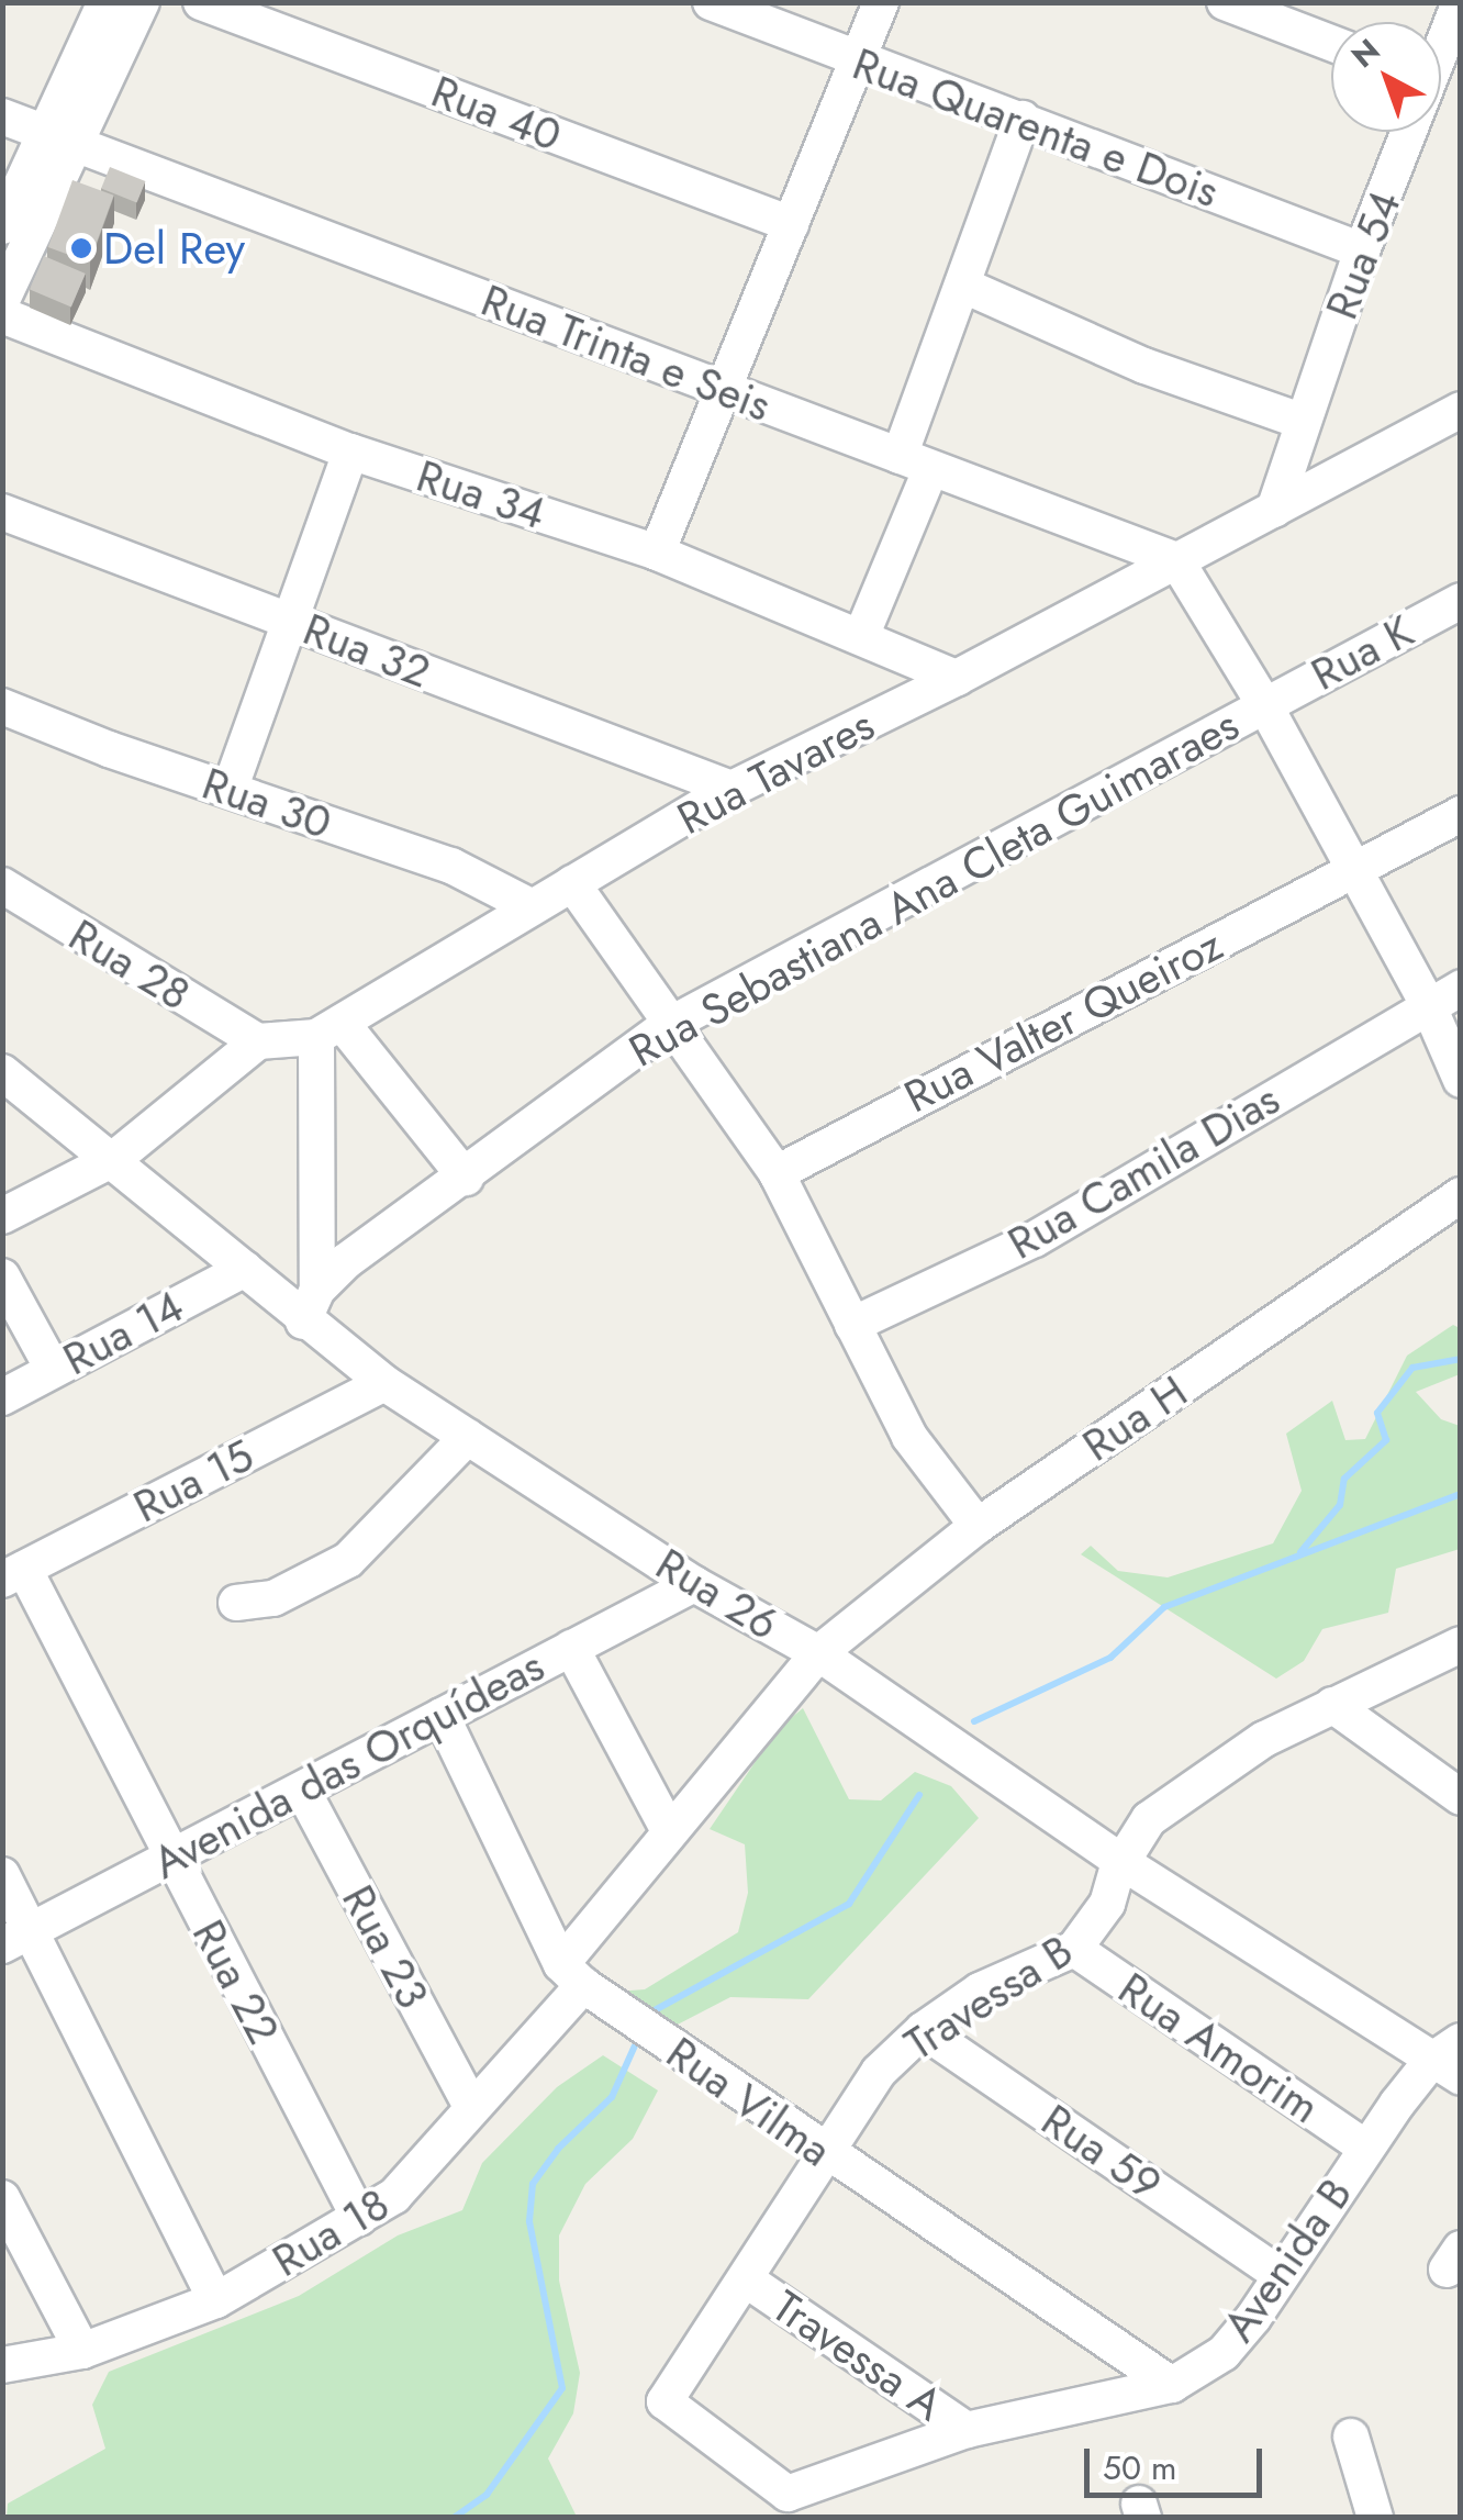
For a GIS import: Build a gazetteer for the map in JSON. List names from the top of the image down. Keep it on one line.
{"streets":{"street":["Rua 40","Rua Quarenta e Dois","Rua 54","Rua Trinta e Seis","Rua 34","Rua 32","Rua K","Rua Tavares","Rua 30","Rua Sebastiana Ana Cleta Guimaraes","Rua 28","Rua Valter Queiroz","Rua Camila Dias","Rua 14","Rua H","Rua 15","Rua 26","Avenida das Orquídeas","Rua 23","Rua 22","Travessa B","Rua Amorim","Rua Vilma","Rua 59","Rua 18","Avenida B","Travessa A"]},"crossings":[["Rua Quarenta e Dois","Rua 54"],["Rua 54","Rua Tavares"],["Rua Trinta e Seis","Rua Tavares"],["Rua 34","Rua Tavares"],["Rua 32","Rua Tavares"],["Rua K","Rua Sebastiana Ana Cleta Guimaraes"],["Rua Tavares","Rua 30"],["Rua Tavares","Rua 28"],["Rua Sebastiana Ana Cleta Guimaraes","Rua 26"],["Rua 14","Rua 26"],["Rua H","Rua 26"],["Rua H","Rua 18"],["Rua 15","Rua 26"],["Rua 15","Rua 22"],["Rua 26","Avenida das Orquídeas"],["Rua 26","Travessa B"],["Rua 26","Rua 18"],["Rua 26","Avenida B"],["Avenida das Orquídeas","Rua 23"],["Avenida das Orquídeas","Rua 22"],["Avenida das Orquídeas","Rua Vilma"],["Rua 23","Rua 18"],["Rua 22","Rua 18"],["Travessa B","Rua Amorim"],["Travessa B","Rua Vilma"],["Travessa B","Rua 59"],["Travessa B","Avenida B"],["Travessa B","Travessa A"],["Rua Amorim","Avenida B"],["Rua Vilma","Rua 18"],["Rua Vilma","Avenida B"],["Rua 59","Avenida B"],["Avenida B","Travessa A"]],"places":["Del Rey"],"scale_bar":"50 m","north":"top left"}
